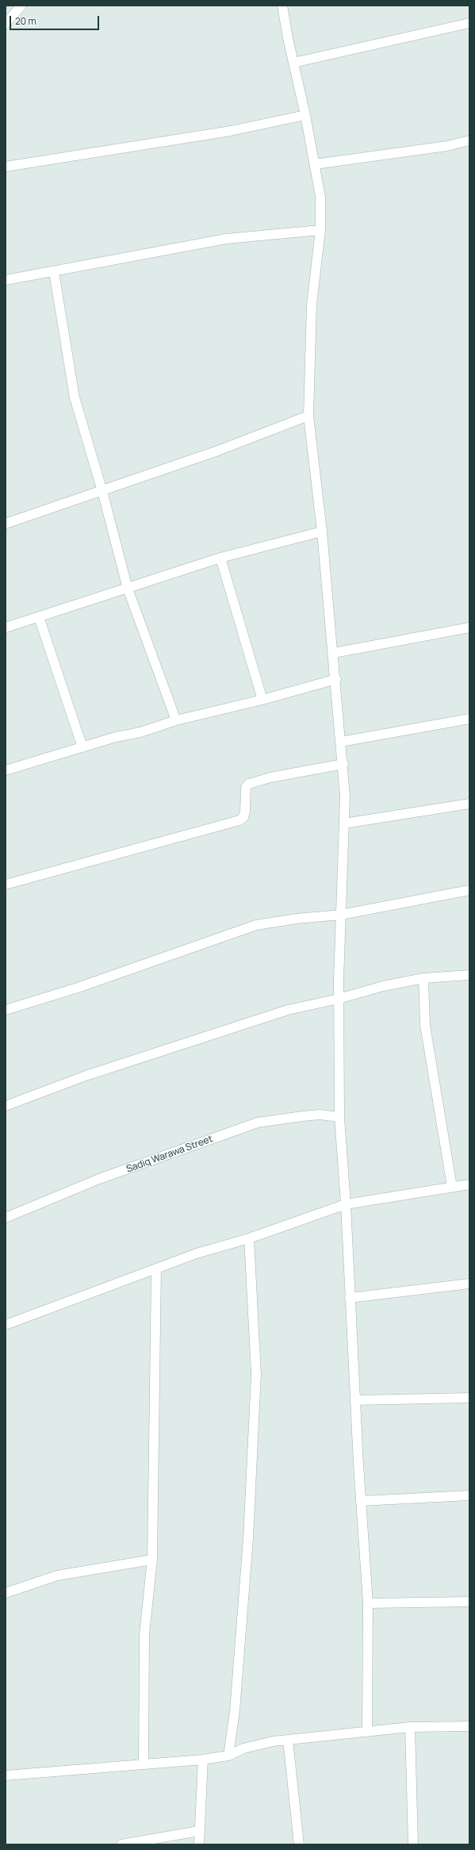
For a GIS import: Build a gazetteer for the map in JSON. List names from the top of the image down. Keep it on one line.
{"streets":{"street":["Sadiq Warawa Street"]},"scale_bar":"20 m"}
